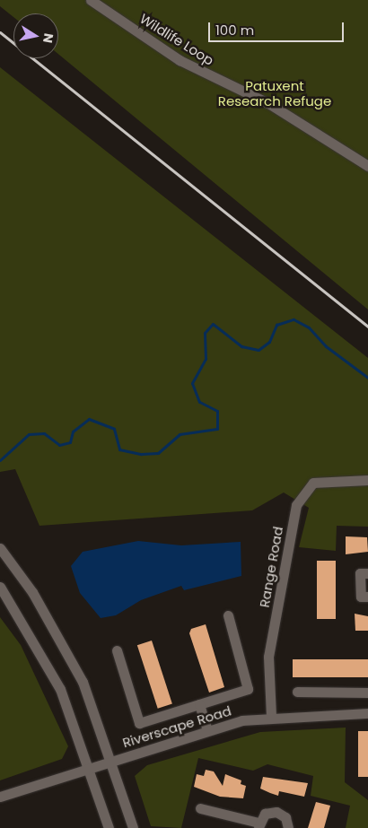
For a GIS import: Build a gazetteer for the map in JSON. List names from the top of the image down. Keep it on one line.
{"streets":{"street":["Wildlife Loop","Range Road","Riverscape Road"]},"crossings":[["Range Road","Riverscape Road"]],"parks":["Patuxent Research Refuge"],"scale_bar":"100 m","north":"right"}
